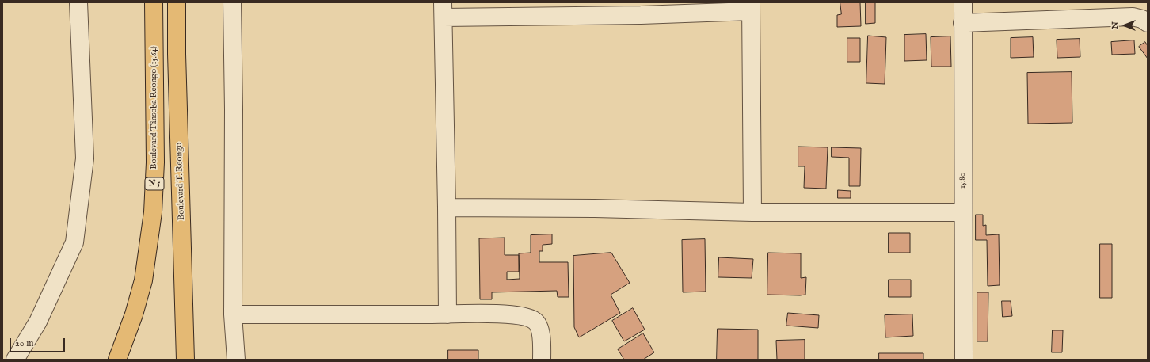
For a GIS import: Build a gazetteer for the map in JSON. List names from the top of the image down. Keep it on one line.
{"streets":{"highway":["Boulevard Tânsoba Reongo (15.64)","Boulevard T. Reongo","N 5"],"street":["15.80"]},"scale_bar":"20 m","north":"left"}
